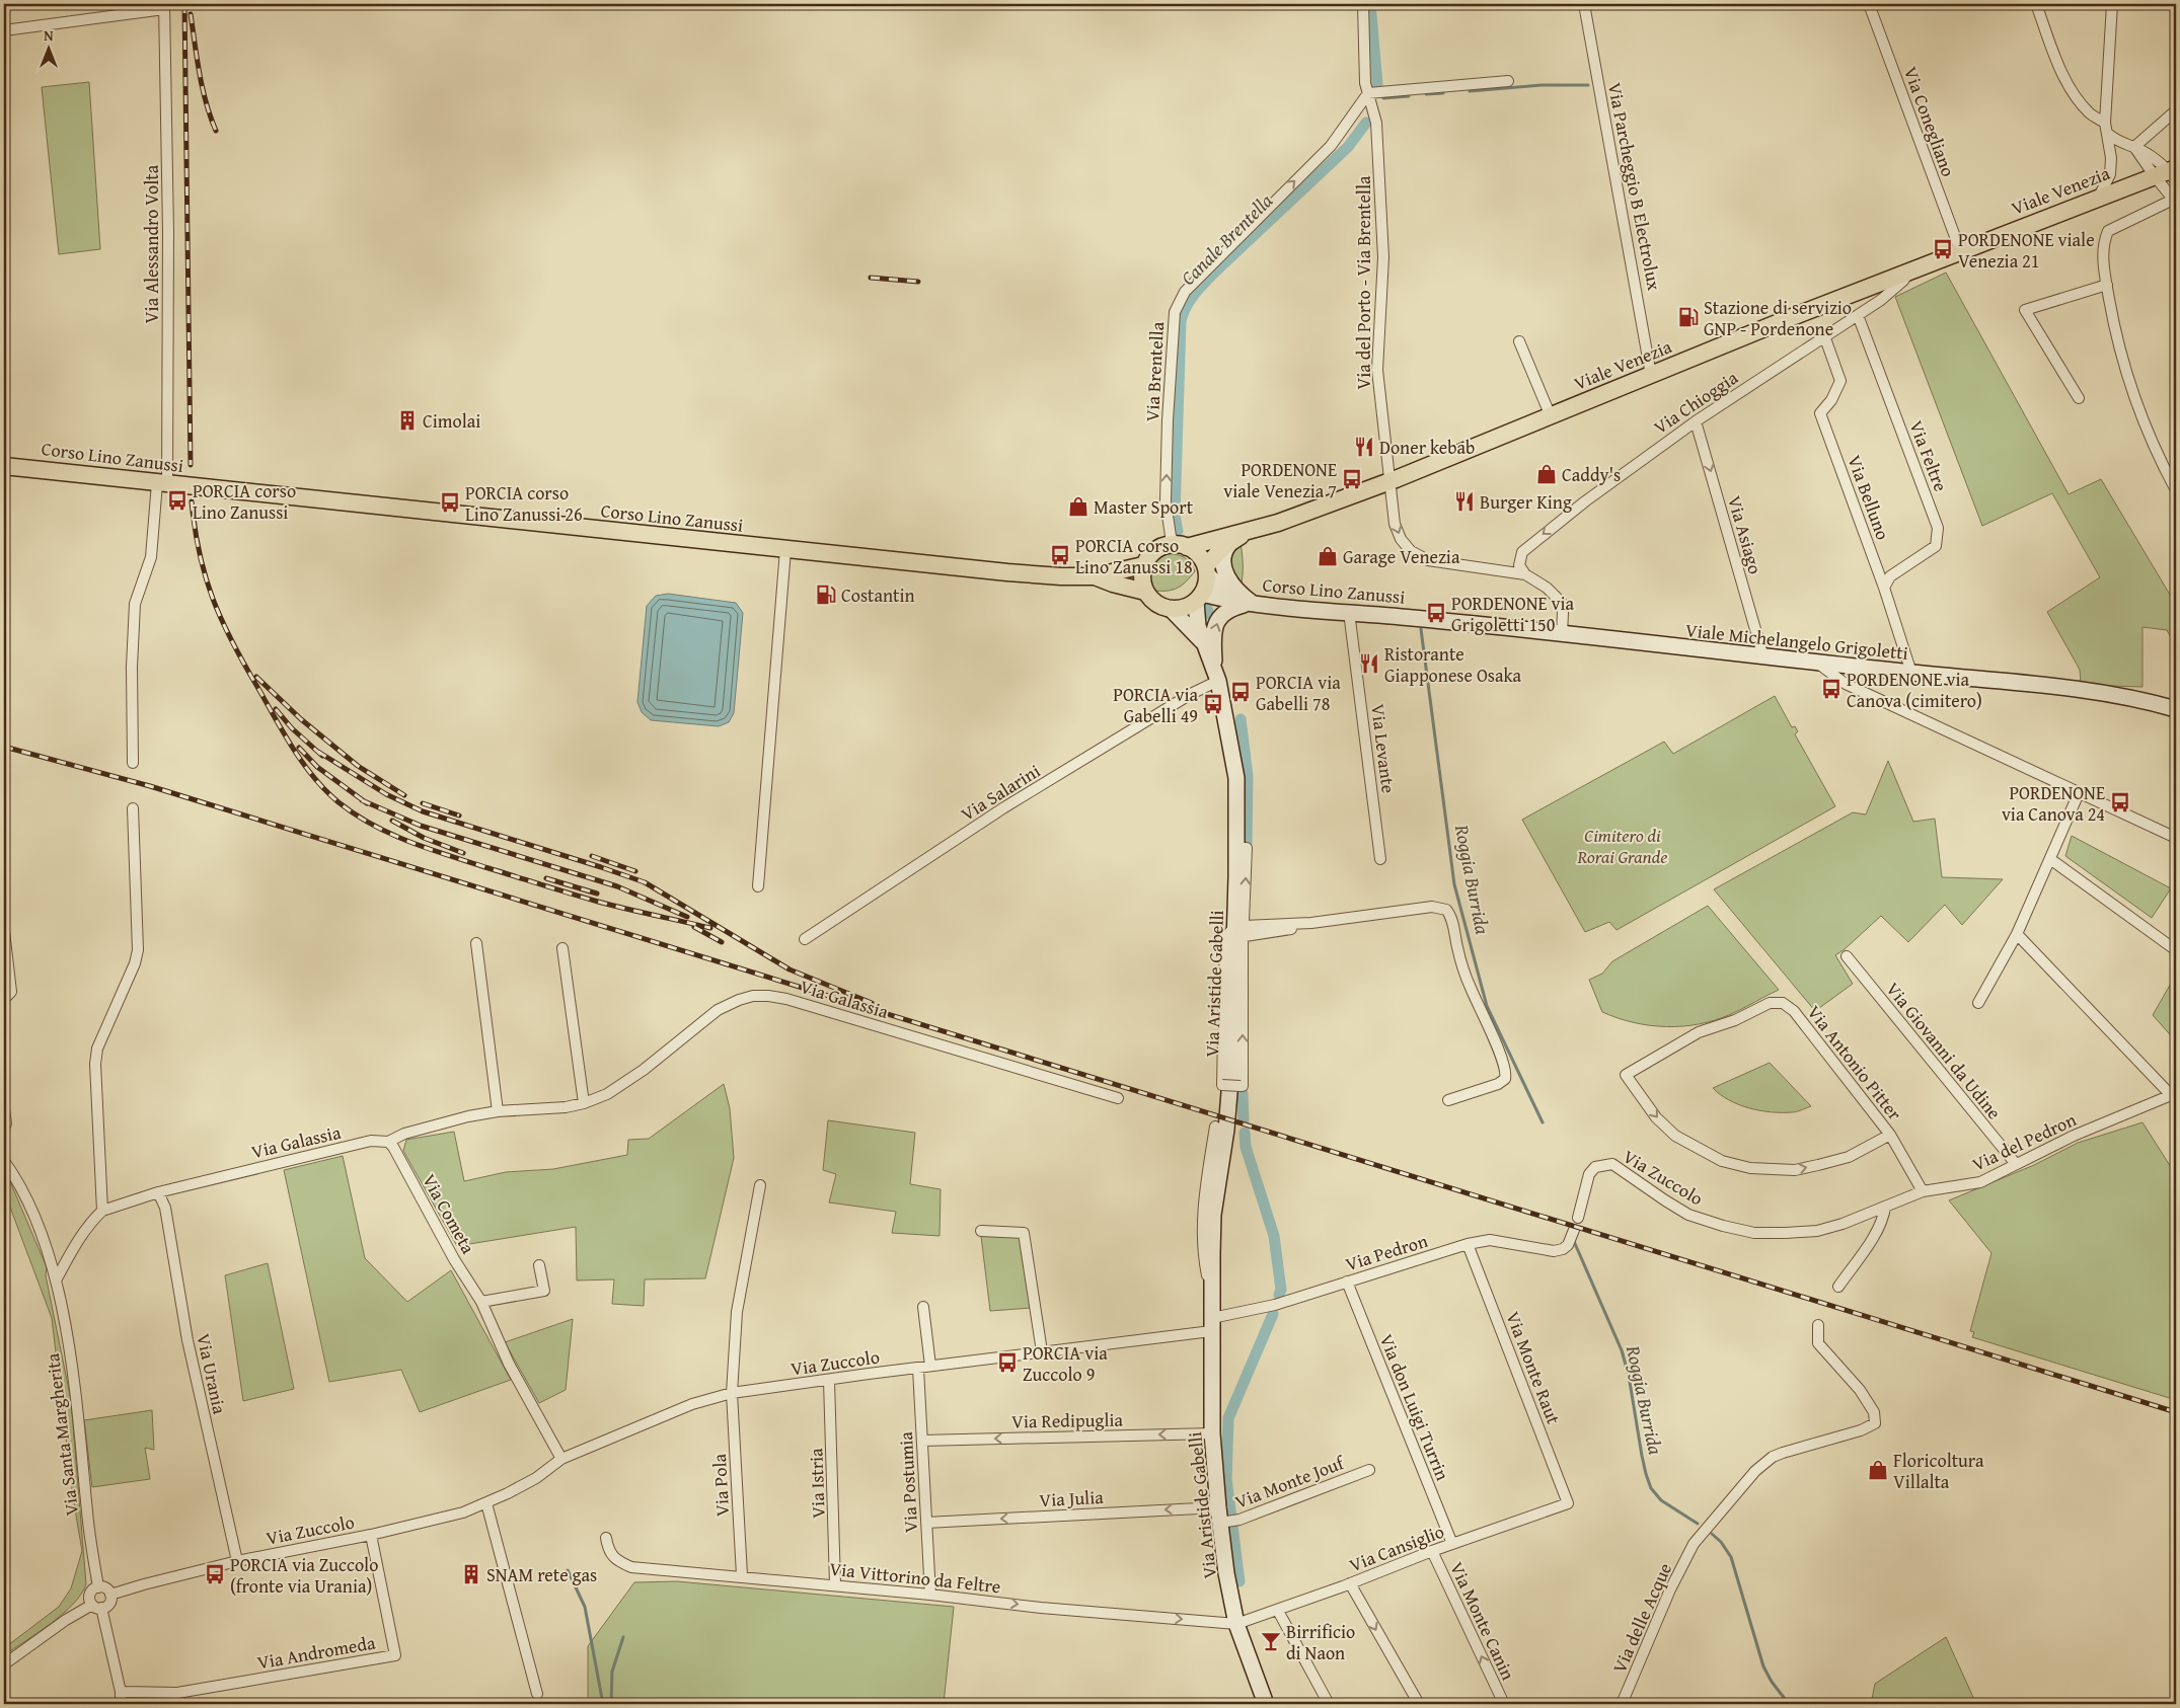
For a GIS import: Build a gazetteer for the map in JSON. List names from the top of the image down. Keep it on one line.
{"streets":{"main road":["Viale Venezia","Corso Lino Zanussi","Viale Michelangelo Grigoletti","Via Aristide Gabelli"],"street":["Via Conegliano","Via Parcheggio B Electrolux","Via Alessandro Volta","Via del Porto - Via Brentella","Via Brentella","Via Chioggia","Via Feltre","Via Belluno","Via Asiago","Via Levante","Via Salarini","Via Galassia","Via Giovanni da Udine","Via Antonio Pitter","Via del Pedron","Via Zuccolo","Via Cometa","Via Pedron","Via Monte Raut","Via Urania","Via don Luigi Turrin","Via Redipuglia","Via Santa Margherita","Via Postumia","Via Monte Jouf","Via Istria","Via Pola","Via Julia","Via Cansiglio","Via Vittorino da Feltre","Via delle Acque","Via Monte Canin","Via Andromeda"]},"crossings":[["Via Conegliano","Viale Venezia"],["Via Parcheggio B Electrolux","Viale Venezia"],["Viale Venezia","Via del Porto - Via Brentella"],["Viale Venezia","Via Chioggia"],["Via Alessandro Volta","Corso Lino Zanussi"],["Via del Porto - Via Brentella","Via Brentella"],["Via Brentella","Corso Lino Zanussi"],["Via Brentella","Via Aristide Gabelli"],["Via Chioggia","Via Feltre"],["Via Chioggia","Via Belluno"],["Via Chioggia","Via Asiago"],["Via Feltre","Via Belluno"],["Corso Lino Zanussi","Viale Michelangelo Grigoletti"],["Corso Lino Zanussi","Via Levante"],["Corso Lino Zanussi","Via Aristide Gabelli"],["Via Belluno","Viale Michelangelo Grigoletti"],["Via Asiago","Viale Michelangelo Grigoletti"],["Via Salarini","Via Aristide Gabelli"],["Via Aristide Gabelli","Via Zuccolo"],["Via Aristide Gabelli","Via Pedron"],["Via Aristide Gabelli","Via Redipuglia"],["Via Aristide Gabelli","Via Monte Jouf"],["Via Aristide Gabelli","Via Julia"],["Via Aristide Gabelli","Via Cansiglio"],["Via Aristide Gabelli","Via Vittorino da Feltre"],["Via Galassia","Via Cometa"],["Via Galassia","Via Urania"],["Via Giovanni da Udine","Via del Pedron"],["Via Antonio Pitter","Via del Pedron"],["Via del Pedron","Via Zuccolo"],["Via Zuccolo","Via Cometa"],["Via Zuccolo","Via Pedron"],["Via Zuccolo","Via Urania"],["Via Zuccolo","Via Santa Margherita"],["Via Zuccolo","Via Postumia"],["Via Zuccolo","Via Istria"],["Via Zuccolo","Via Pola"],["Via Zuccolo","Via Andromeda"],["Via Pedron","Via Monte Raut"],["Via Pedron","Via don Luigi Turrin"],["Via Monte Raut","Via Cansiglio"],["Via don Luigi Turrin","Via Cansiglio"],["Via Redipuglia","Via Postumia"],["Via Postumia","Via Julia"],["Via Postumia","Via Vittorino da Feltre"],["Via Istria","Via Vittorino da Feltre"],["Via Pola","Via Vittorino da Feltre"],["Via Cansiglio","Via Vittorino da Feltre"],["Via Cansiglio","Via Monte Canin"]],"one_way":["Via Brentella","Via Chioggia","Via Asiago","Via Redipuglia","Via Julia","Via Vittorino da Feltre"],"water":["Canale Brentella","Roggia Burrida"],"parks":["Cimitero di Rorai Grande"],"places":{"bus stop":["PORDENONE viale Venezia 21","PORDENONE viale Venezia 7","PORCIA corso Lino Zanussi","PORCIA corso Lino Zanussi 26","PORCIA corso Lino Zanussi 18","PORDENONE via Grigoletti 150","PORDENONE via Canova (cimitero)","PORCIA via Gabelli 78","PORCIA via Gabelli 49","PORDENONE via Canova 24","PORCIA via Zuccolo 9","PORCIA via Zuccolo (fronte via Urania)"],"fuel station":["Stazione di servizio GNP - Pordenone","Costantin"],"building":["Cimolai","SNAM rete gas"],"restaurant":["Doner kebab","Burger King","Ristorante Giapponese Osaka"],"shop":["Caddy's","Master Sport","Garage Venezia","Floricoltura Villalta"],"bar":["Birrificio di Naon"]},"north":"top"}
